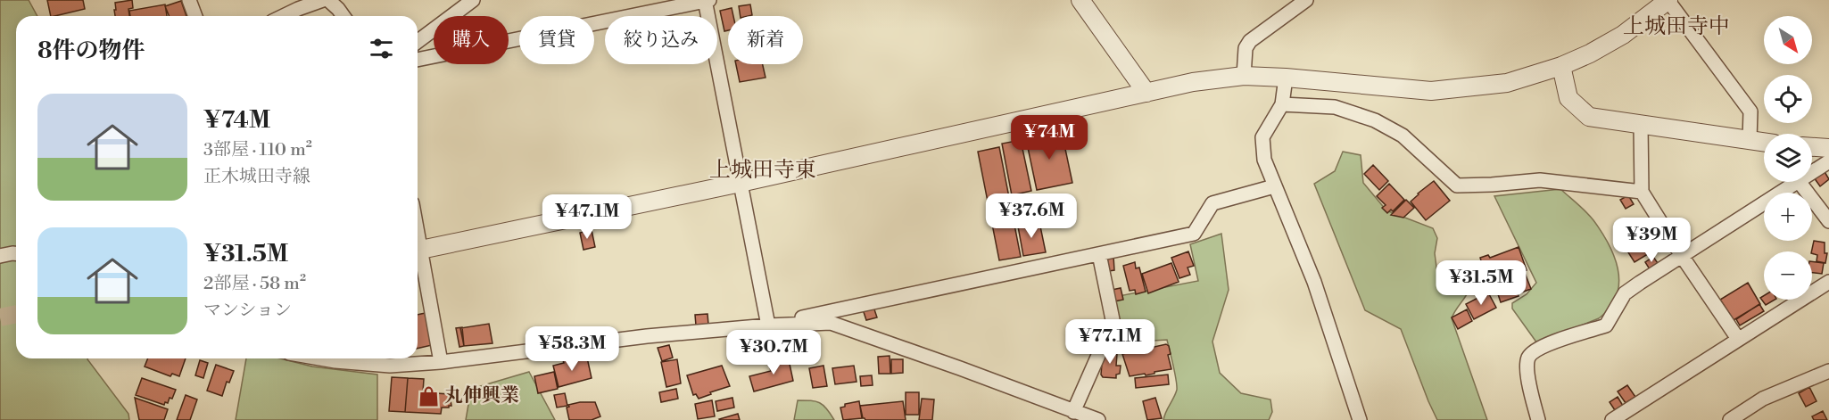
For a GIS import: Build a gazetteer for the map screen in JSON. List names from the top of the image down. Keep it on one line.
{"districts":["上城田寺中","上城田寺東"],"places":{"shop":["丸伸興業"]},"north":"bottom right","page":{"map_buttons":["+","−"],"chip":["購入","賃貸","絞り込み","新着"],"heading":"8件の物件","list":[{"name":"¥74M","note":"3部屋 · 110 m² · 正木城田寺線"},{"name":"¥31.5M","note":"2部屋 · 58 m² · マンション"}],"price":["¥74M","¥37.6M","¥47.1M","¥39M","¥31.5M","¥77.1M","¥58.3M","¥30.7M"]}}
